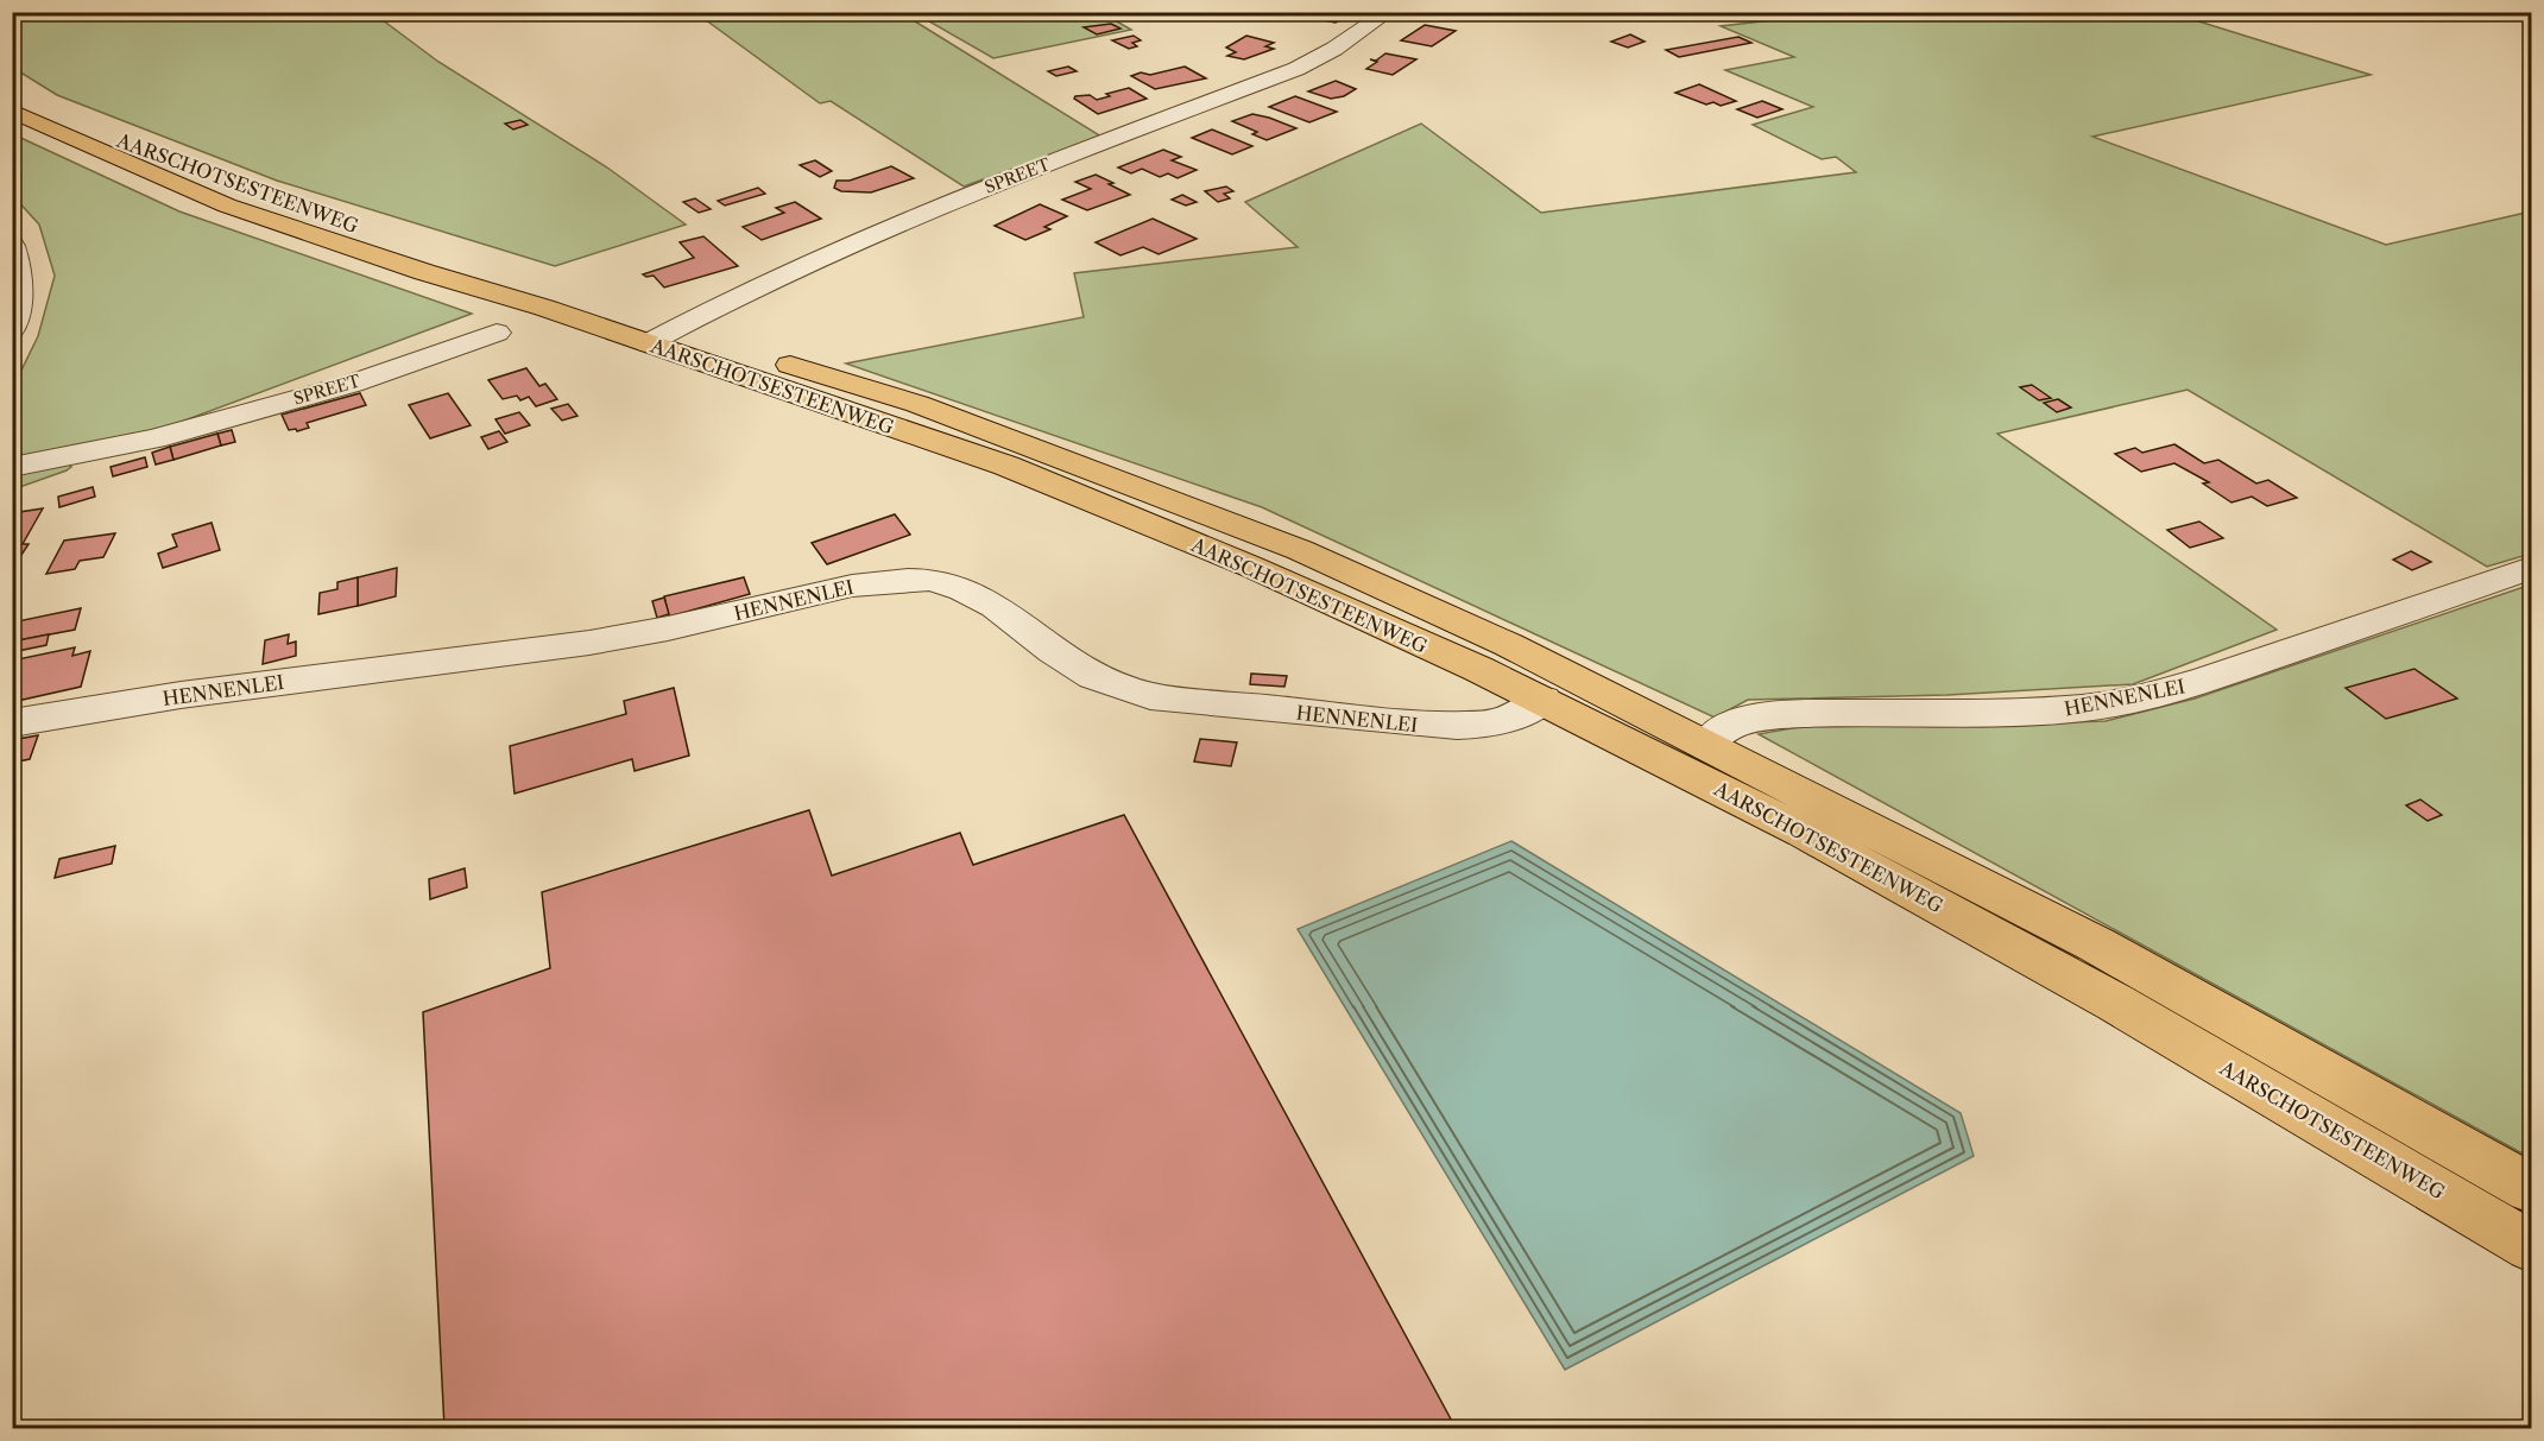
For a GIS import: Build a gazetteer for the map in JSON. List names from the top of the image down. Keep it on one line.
{"streets":{"main road":["AARSCHOTSESTEENWEG"],"street":["SPREET","HENNENLEI"]},"crossings":[["SPREET","AARSCHOTSESTEENWEG"],["AARSCHOTSESTEENWEG","HENNENLEI"]]}
